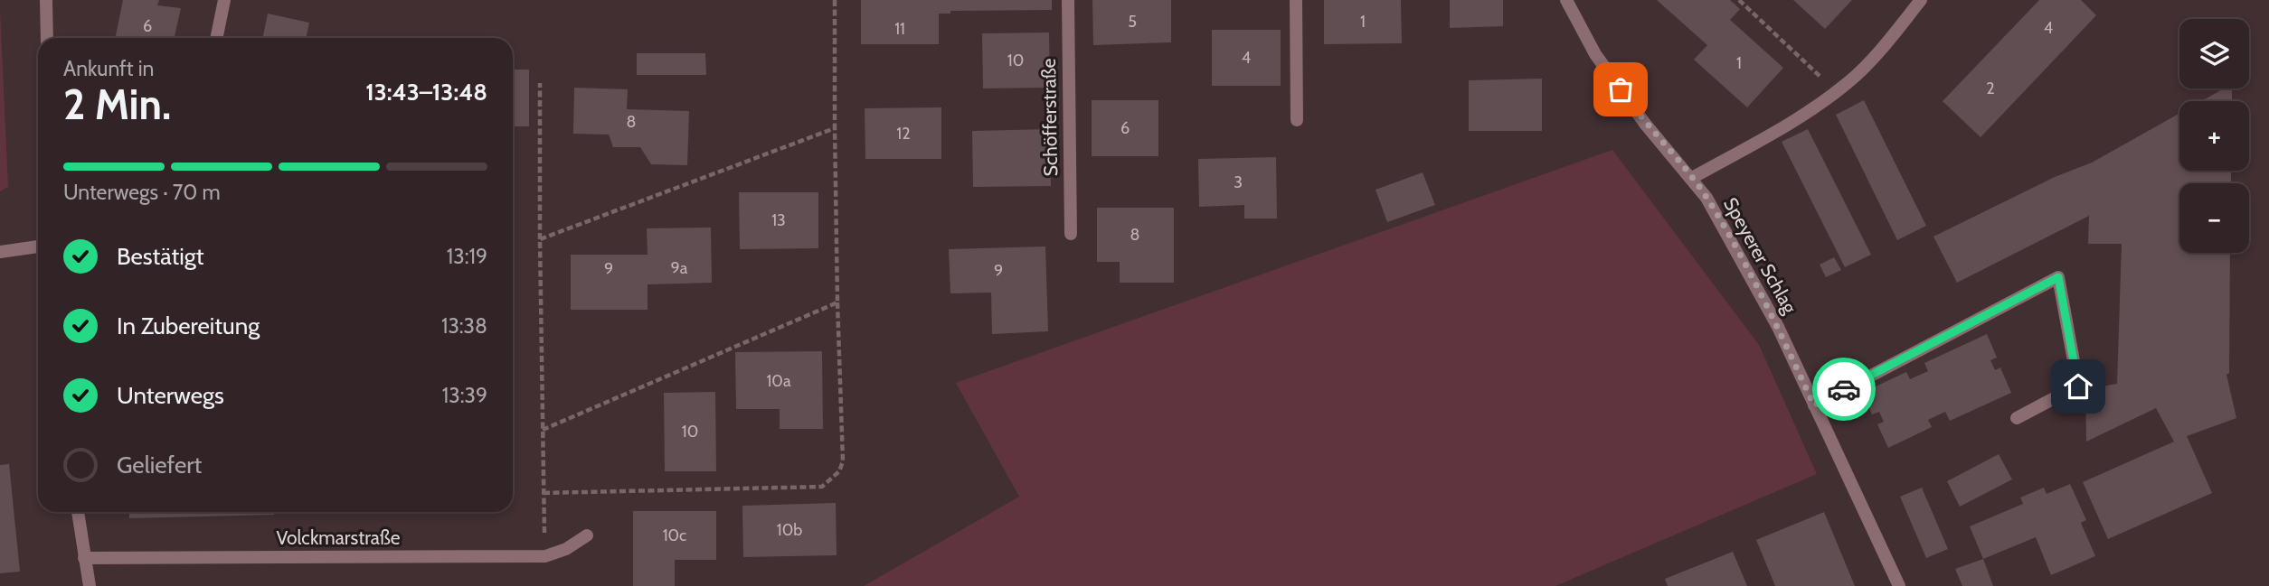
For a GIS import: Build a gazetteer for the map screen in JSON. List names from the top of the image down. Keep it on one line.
{"streets":{"street":["Schöfferstraße","Speyerer Schlag","Volckmarstraße"]},"house_numbers":["5","1","6","4","11","4","10","1","2","8","6","12","3","13","8","9a","9","9","10a","10","10b","10c"],"page":{"map_buttons":["+","−"],"heading":["2 Min.","Ankunft in","13:43–13:48"],"bar":"Unterwegs · 70 m","list":[["Bestätigt","13:19"],["In Zubereitung","13:38"],["Unterwegs","13:39"],"Geliefert"]}}
